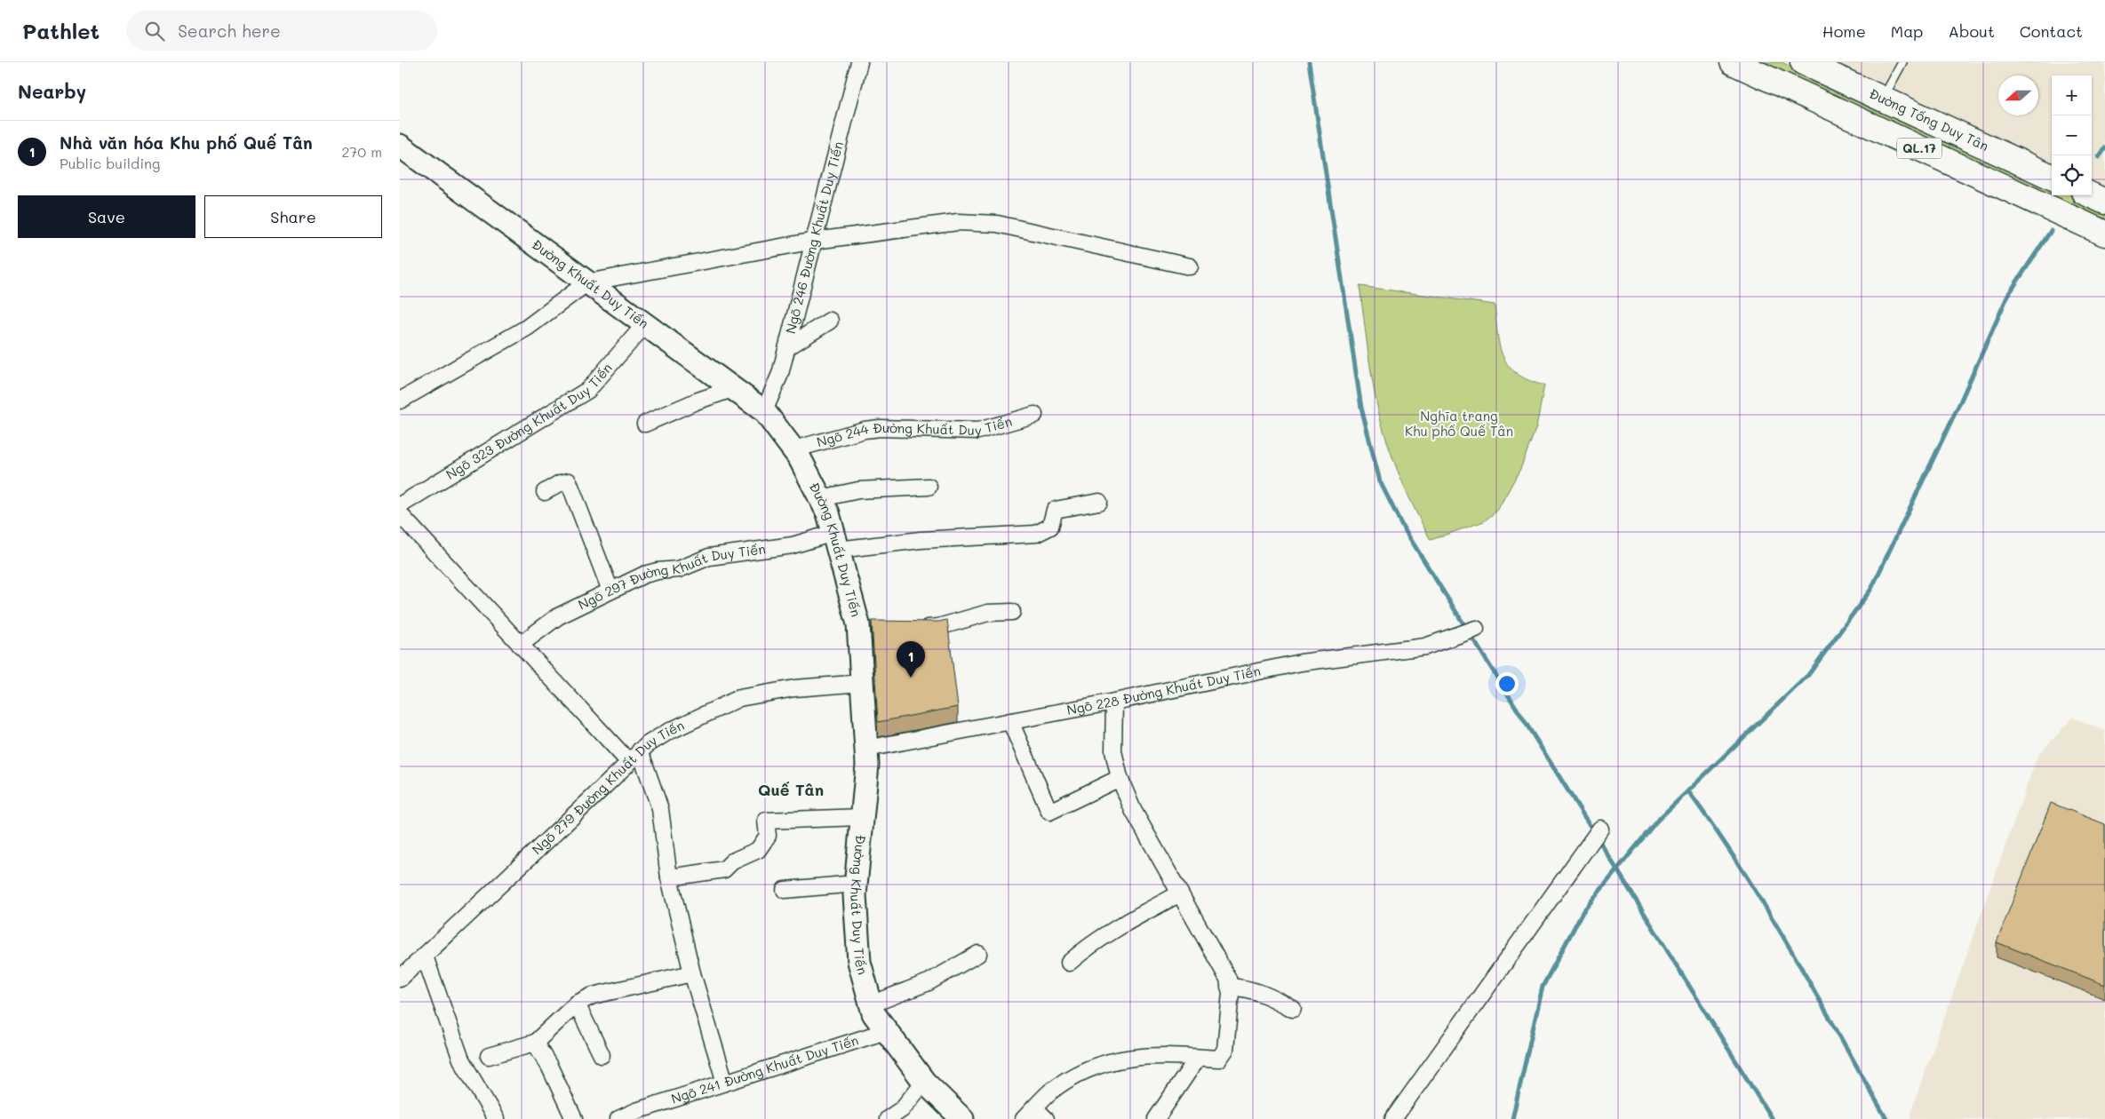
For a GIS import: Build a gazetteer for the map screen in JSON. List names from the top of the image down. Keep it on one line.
{"streets":{"highway":["Đường Tống Duy Tân","QL.17"],"main road":["Đường Khuất Duy Tiến"],"street":["Ngõ 246 Đường Khuất Duy Tiến","Ngõ 323 Đường Khuất Duy Tiến","Ngõ 244 Đường Khuất Duy Tiến","Ngõ 297 Đường Khuất Duy Tiến","Ngõ 228 Đường Khuất Duy Tiến","Ngõ 279 Đường Khuất Duy Tiến","Ngõ 241 Đường Khuất Duy Tiến"]},"crossings":[["Ngõ 246 Đường Khuất Duy Tiến","Đường Khuất Duy Tiến"],["Đường Khuất Duy Tiến","Ngõ 323 Đường Khuất Duy Tiến"],["Đường Khuất Duy Tiến","Ngõ 244 Đường Khuất Duy Tiến"],["Đường Khuất Duy Tiến","Ngõ 297 Đường Khuất Duy Tiến"],["Đường Khuất Duy Tiến","Ngõ 228 Đường Khuất Duy Tiến"],["Đường Khuất Duy Tiến","Ngõ 279 Đường Khuất Duy Tiến"],["Đường Khuất Duy Tiến","Ngõ 241 Đường Khuất Duy Tiến"]],"districts":["Quế Tân"],"parks":["Nghĩa trang Khu phố Quế Tân"],"north":"left","page":{"header":"Pathlet","search":"Search here","nav":["Home","Map","About","Contact"],"heading":"Nearby","map_buttons":["+","−"],"list":[{"mark":"1","name":"Nhà văn hóa Khu phố Quế Tân","note":"Public building","value":"270 m"}],"buttons":["Save","Share"],"pins":"1"}}
